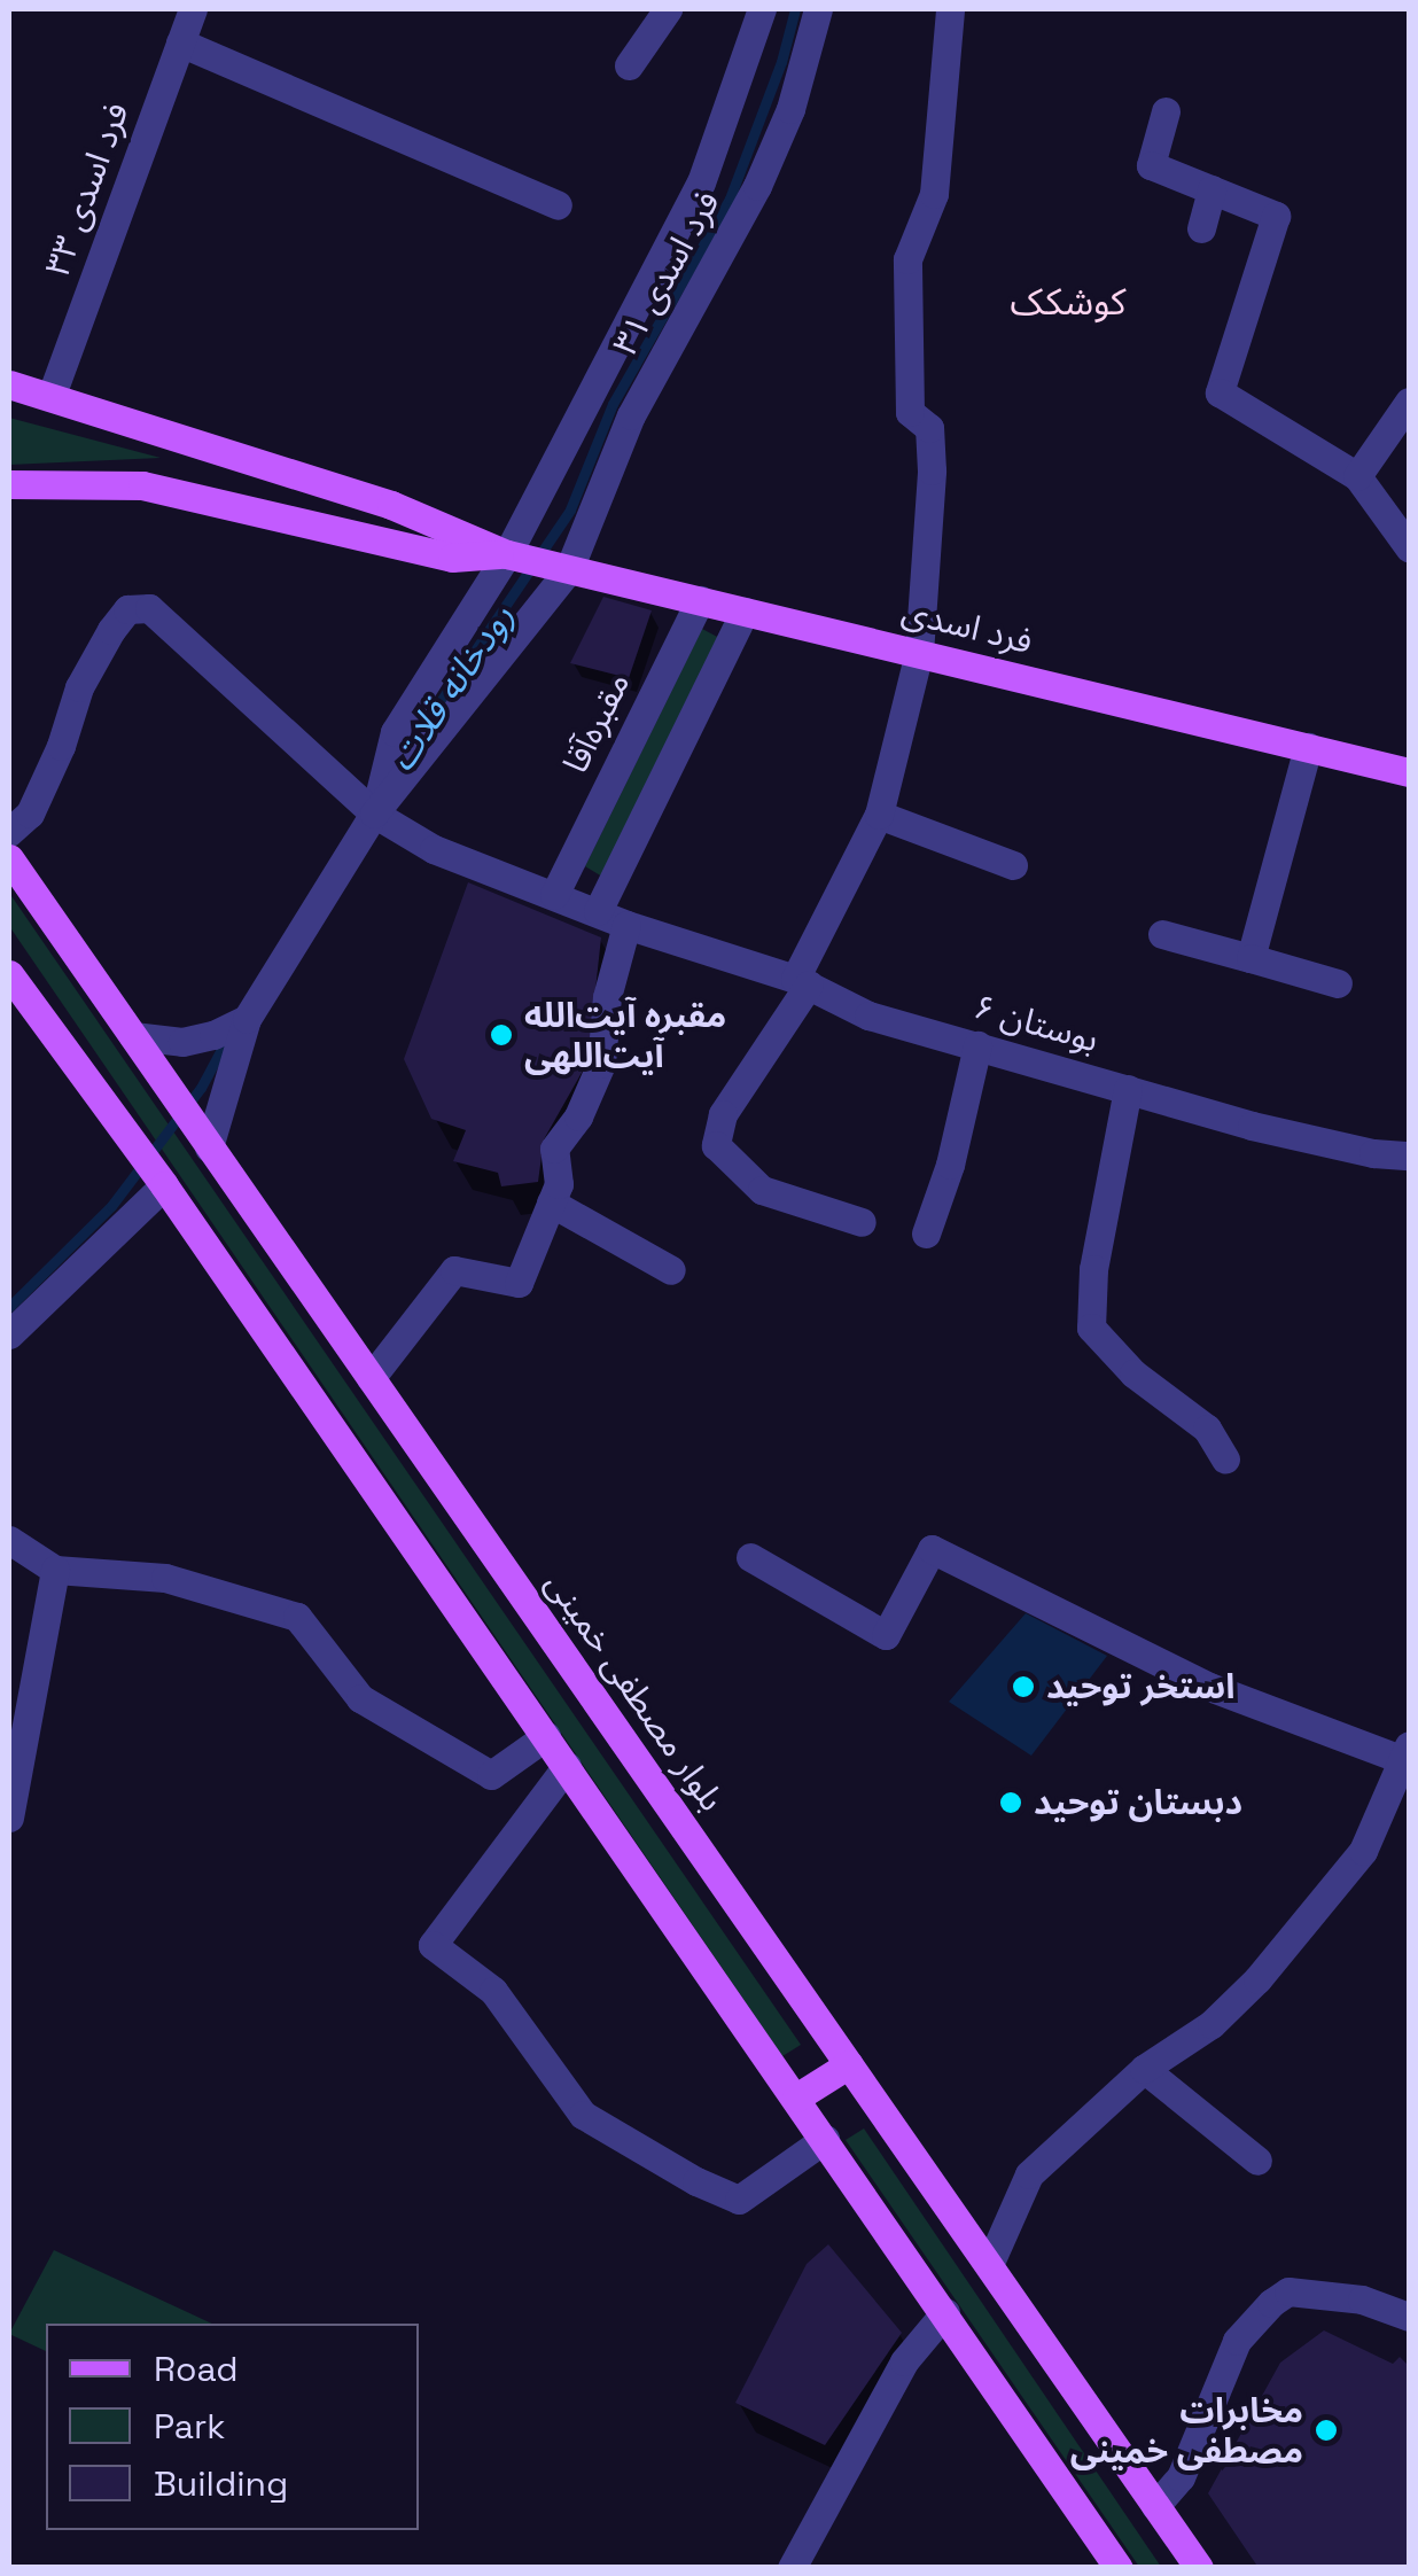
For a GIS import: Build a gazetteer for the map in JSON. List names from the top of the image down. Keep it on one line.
{"streets":{"main road":["فرد اسدی","بلوار مصطفی خمینی"],"street":["فرد اسدی ۳۳","فرد اسدی ۳۱","مقبره‌آقا","بوستان ۶"]},"crossings":[["فرد اسدی ۳۳","فرد اسدی"],["فرد اسدی ۳۱","فرد اسدی"],["فرد اسدی","مقبره‌آقا"]],"districts":["کوشکک"],"water":["رودخانه قلات"],"places":["مقبره آیت‌الله آیت‌اللهی","استخر توحید","دبستان توحید","مخابرات مصطفی خمینی"],"legend":["Road","Park","Building"]}
